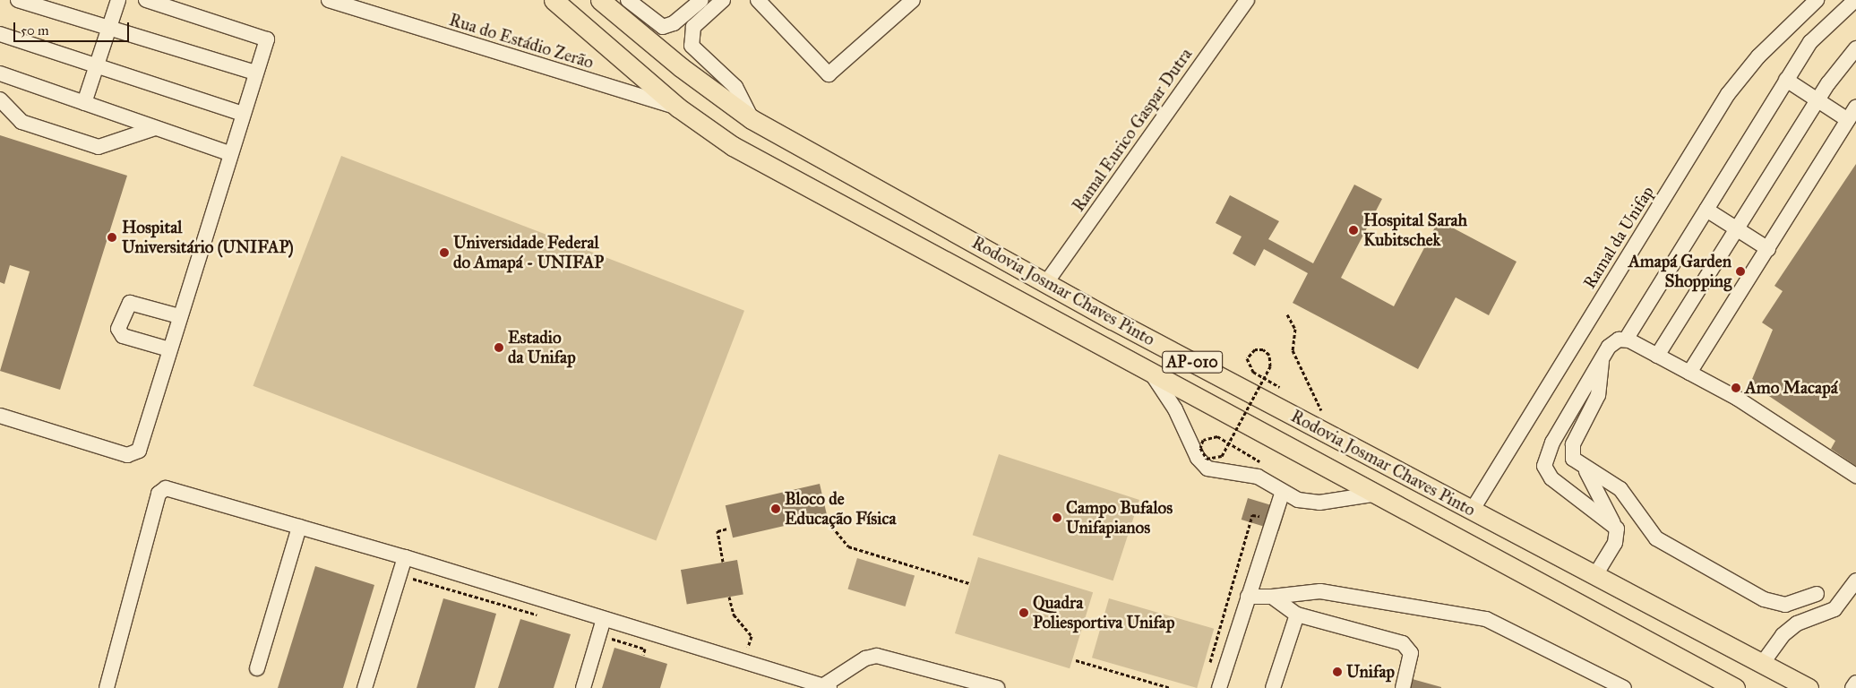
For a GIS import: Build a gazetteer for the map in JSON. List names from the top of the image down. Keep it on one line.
{"streets":{"main road":["Rodovia Josmar Chaves Pinto","AP-010"],"street":["Rua do Estádio Zerão","Ramal Eurico Gaspar Dutra","Ramal da Unifap"]},"crossings":[["Rua do Estádio Zerão","Rodovia Josmar Chaves Pinto"],["Ramal Eurico Gaspar Dutra","Rodovia Josmar Chaves Pinto"],["Ramal da Unifap","Rodovia Josmar Chaves Pinto"]],"places":["Hospital Sarah Kubitschek","Hospital Universitário (UNIFAP)","Universidade Federal do Amapá - UNIFAP","Amapá Garden Shopping","Estadio da Unifap","Amo Macapá","Bloco de Educação Física","Campo Bufalos Unifapianos","Quadra Poliesportiva Unifap","Unifap"],"scale_bar":"50 m"}
